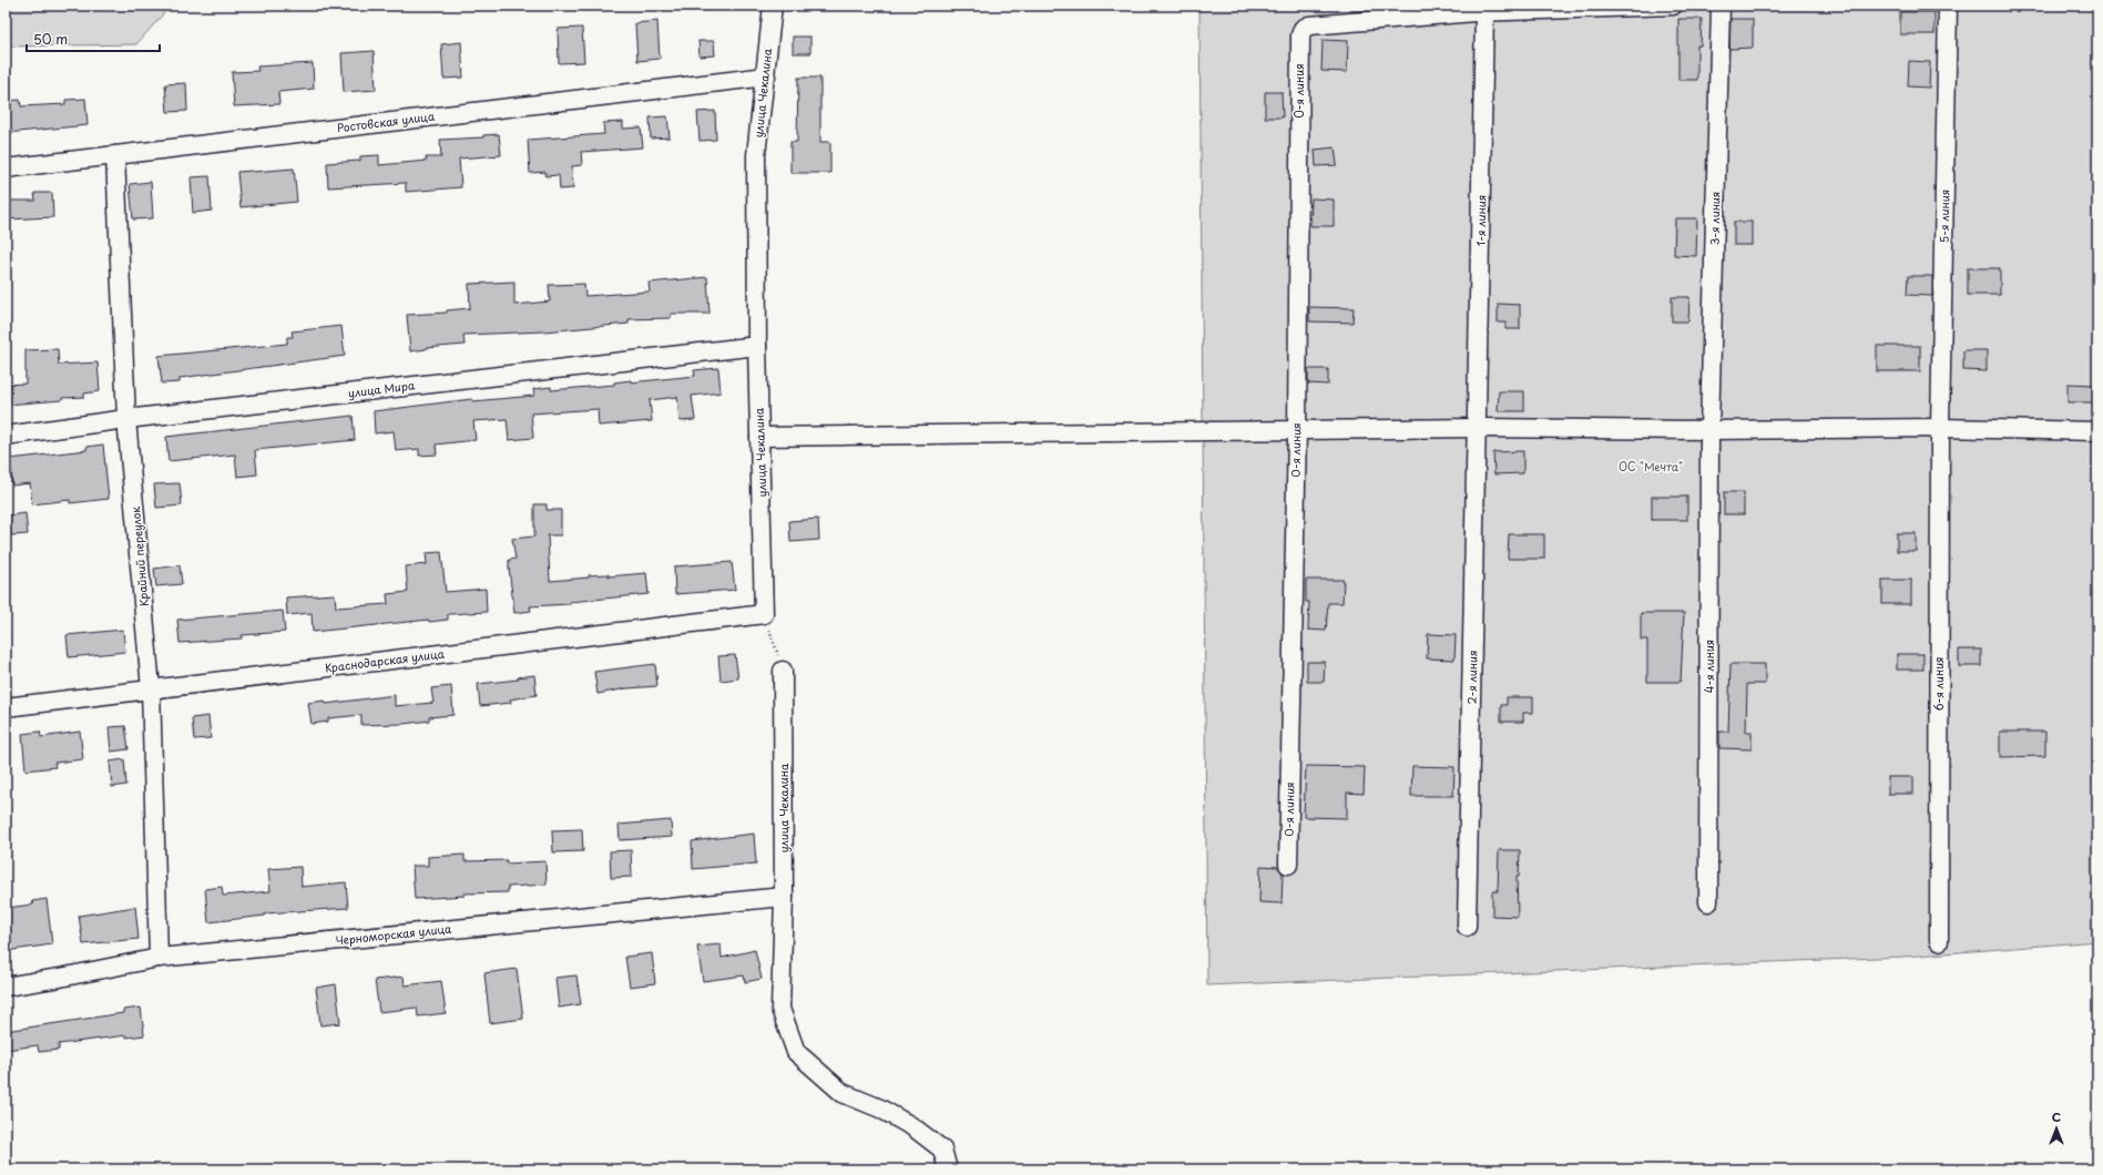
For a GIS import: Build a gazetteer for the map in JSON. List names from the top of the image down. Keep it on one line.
{"streets":{"street":["0-я линия","улица Чекалина","Ростовская улица","5-я линия","3-я линия","1-я линия","улица Мира","Крайний переулок","Краснодарская улица","4-я линия","2-я линия","6-я линия","Черноморская улица"]},"crossings":[["0-я линия","1-я линия"],["улица Чекалина","Ростовская улица"],["улица Чекалина","улица Мира"],["улица Чекалина","Краснодарская улица"],["улица Чекалина","Черноморская улица"],["Ростовская улица","Крайний переулок"],["5-я линия","6-я линия"],["3-я линия","4-я линия"],["1-я линия","2-я линия"],["улица Мира","Крайний переулок"],["Крайний переулок","Краснодарская улица"],["Крайний переулок","Черноморская улица"]],"parks":["ОС \"Мечта\""],"scale_bar":"50 m","north":"top"}
